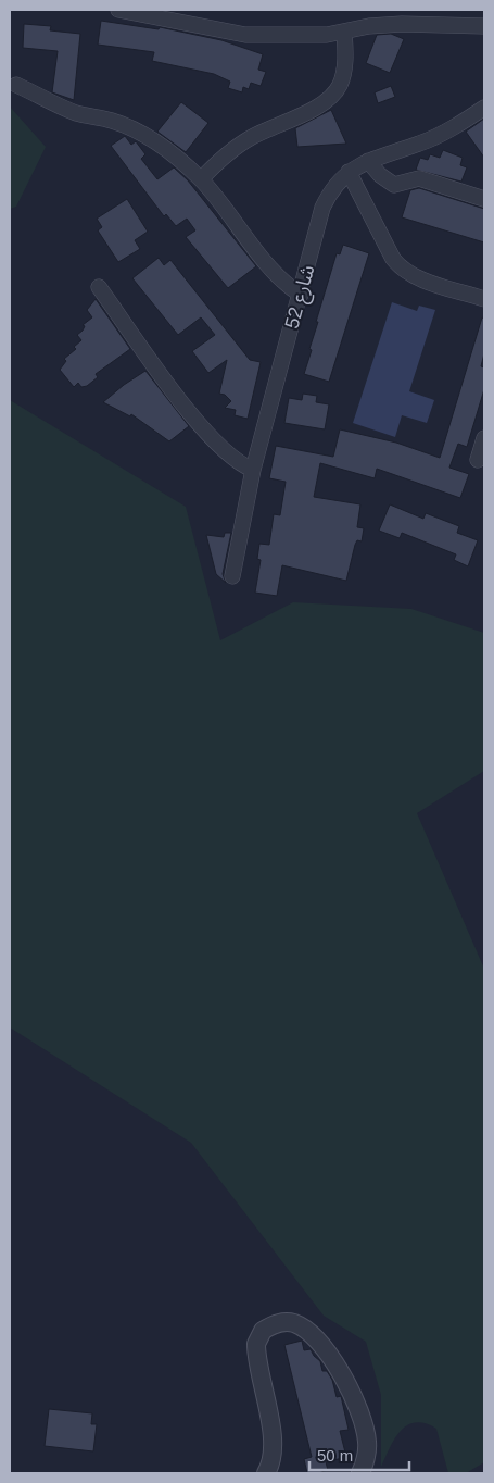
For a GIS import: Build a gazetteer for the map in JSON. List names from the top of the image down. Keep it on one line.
{"streets":{"street":["شارع 52"]},"scale_bar":"50 m"}
